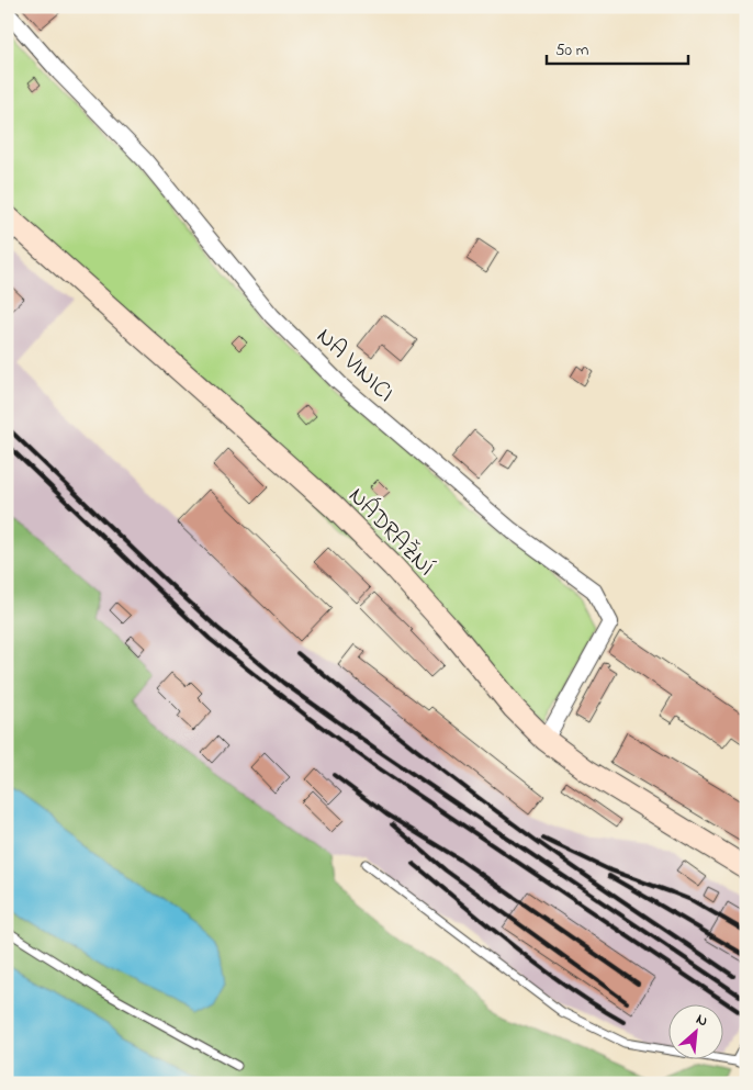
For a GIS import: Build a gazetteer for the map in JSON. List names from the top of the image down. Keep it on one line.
{"streets":{"main road":["NÁDRAŽNÍ"],"street":["NA VINICI"]},"crossings":[["NA VINICI","NÁDRAŽNÍ"]],"scale_bar":"50 m","north":"top right"}
